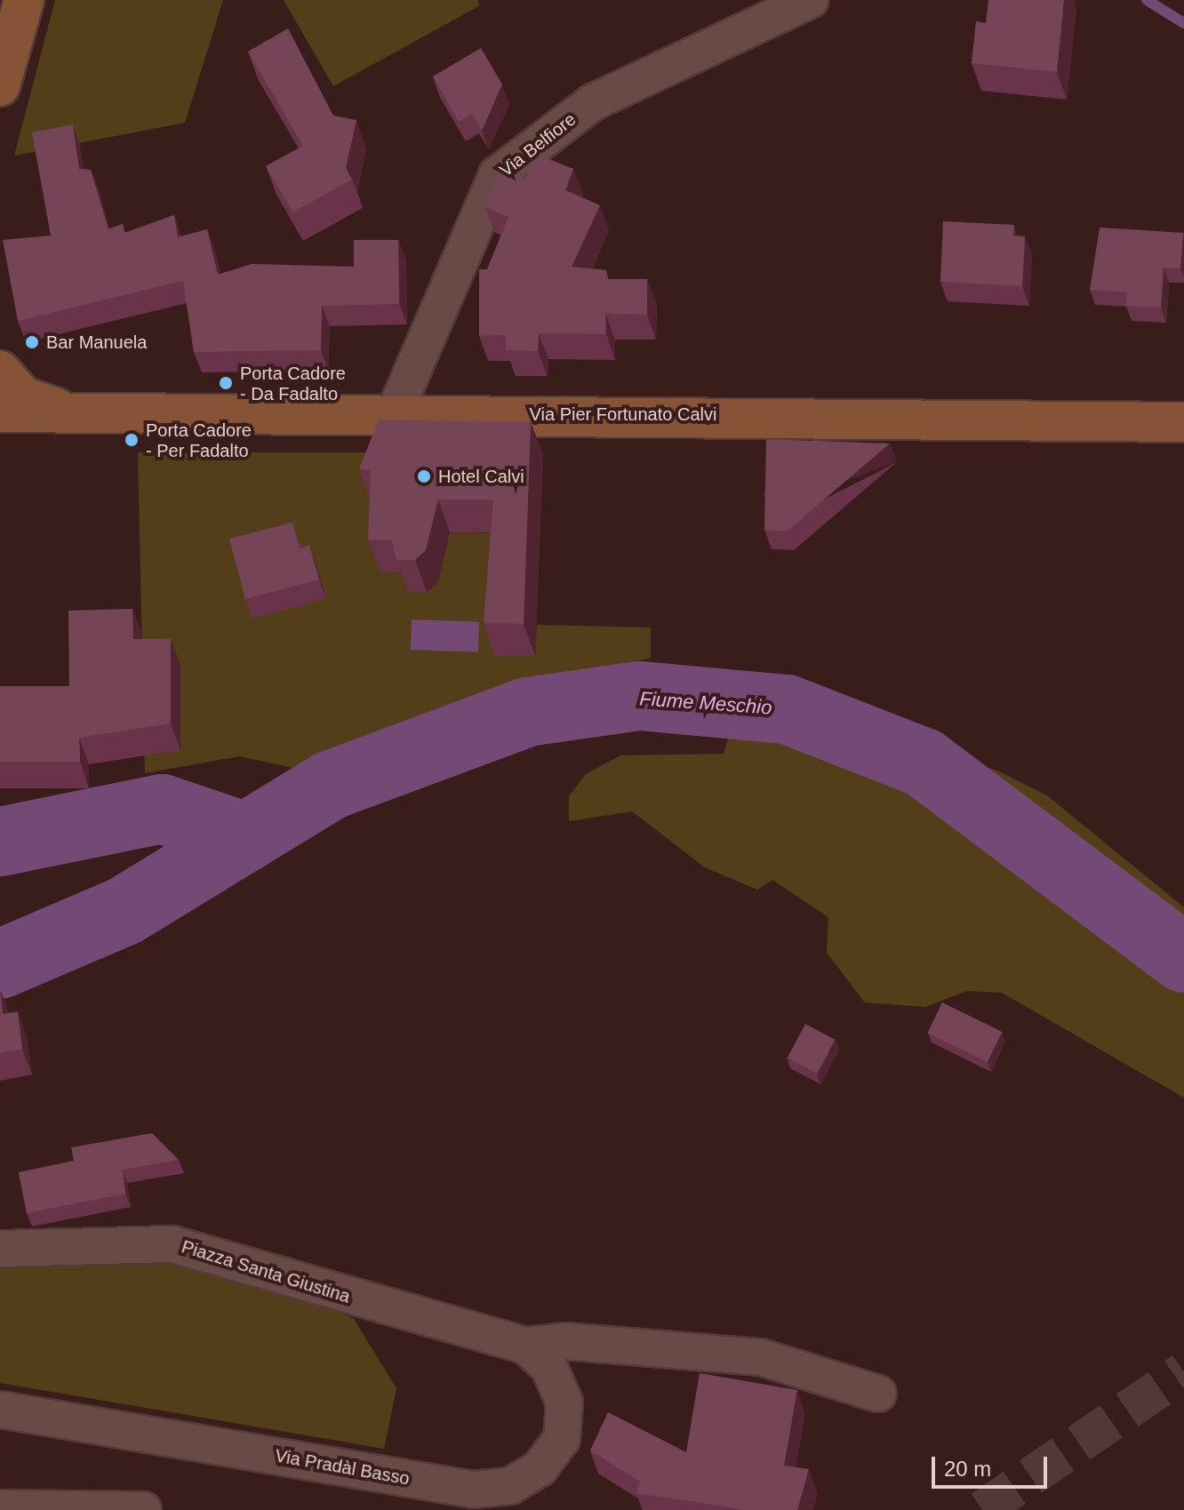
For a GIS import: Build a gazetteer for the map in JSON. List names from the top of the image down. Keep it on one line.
{"streets":{"main road":["Via Pier Fortunato Calvi"],"street":["Via Belfiore","Piazza Santa Giustina","Via Pradàl Basso"]},"crossings":[["Via Belfiore","Via Pier Fortunato Calvi"],["Piazza Santa Giustina","Via Pradàl Basso"]],"water":["Fiume Meschio"],"places":["Bar Manuela","Porta Cadore - Da Fadalto","Porta Cadore - Per Fadalto","Hotel Calvi"],"scale_bar":"20 m"}
